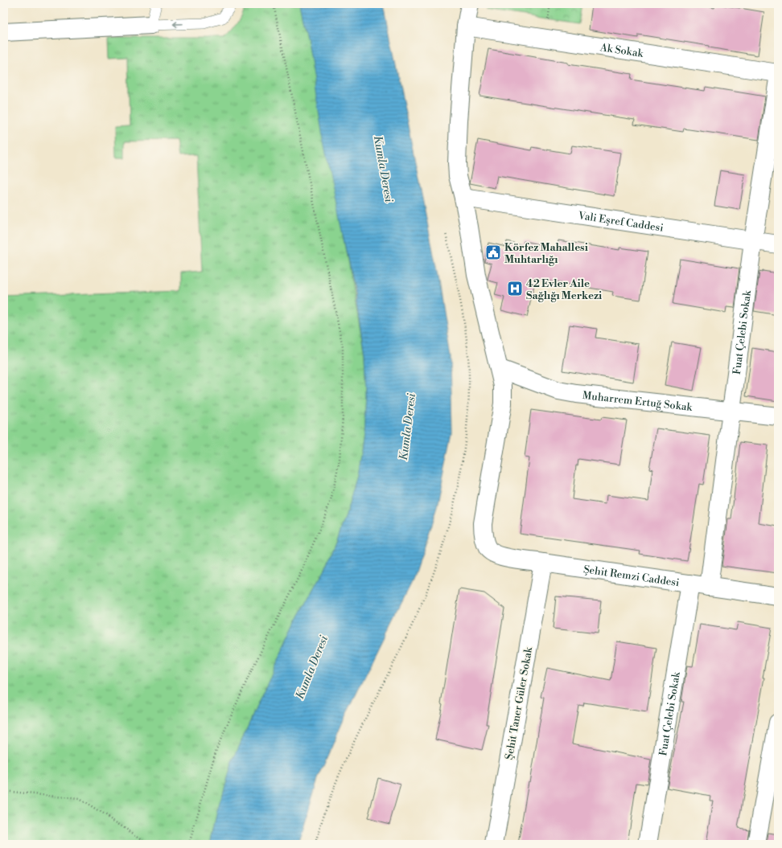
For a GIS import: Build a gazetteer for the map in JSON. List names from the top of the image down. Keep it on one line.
{"streets":{"street":["Ak Sokak","Vali Eşref Caddesi","Fuat Çelebi Sokak","Muharrem Ertuğ Sokak","Şehit Remzi Caddesi","Şehit Taner Güler Sokak"]},"crossings":[["Vali Eşref Caddesi","Fuat Çelebi Sokak"],["Fuat Çelebi Sokak","Muharrem Ertuğ Sokak"],["Fuat Çelebi Sokak","Şehit Remzi Caddesi"],["Muharrem Ertuğ Sokak","Şehit Remzi Caddesi"],["Şehit Remzi Caddesi","Şehit Taner Güler Sokak"]],"water":["Kumla Deresi"],"places":{"public building":["Körfez Mahallesi Muhtarlığı"],"hospital":["42 Evler Aile Sağlığı Merkezi"]}}
